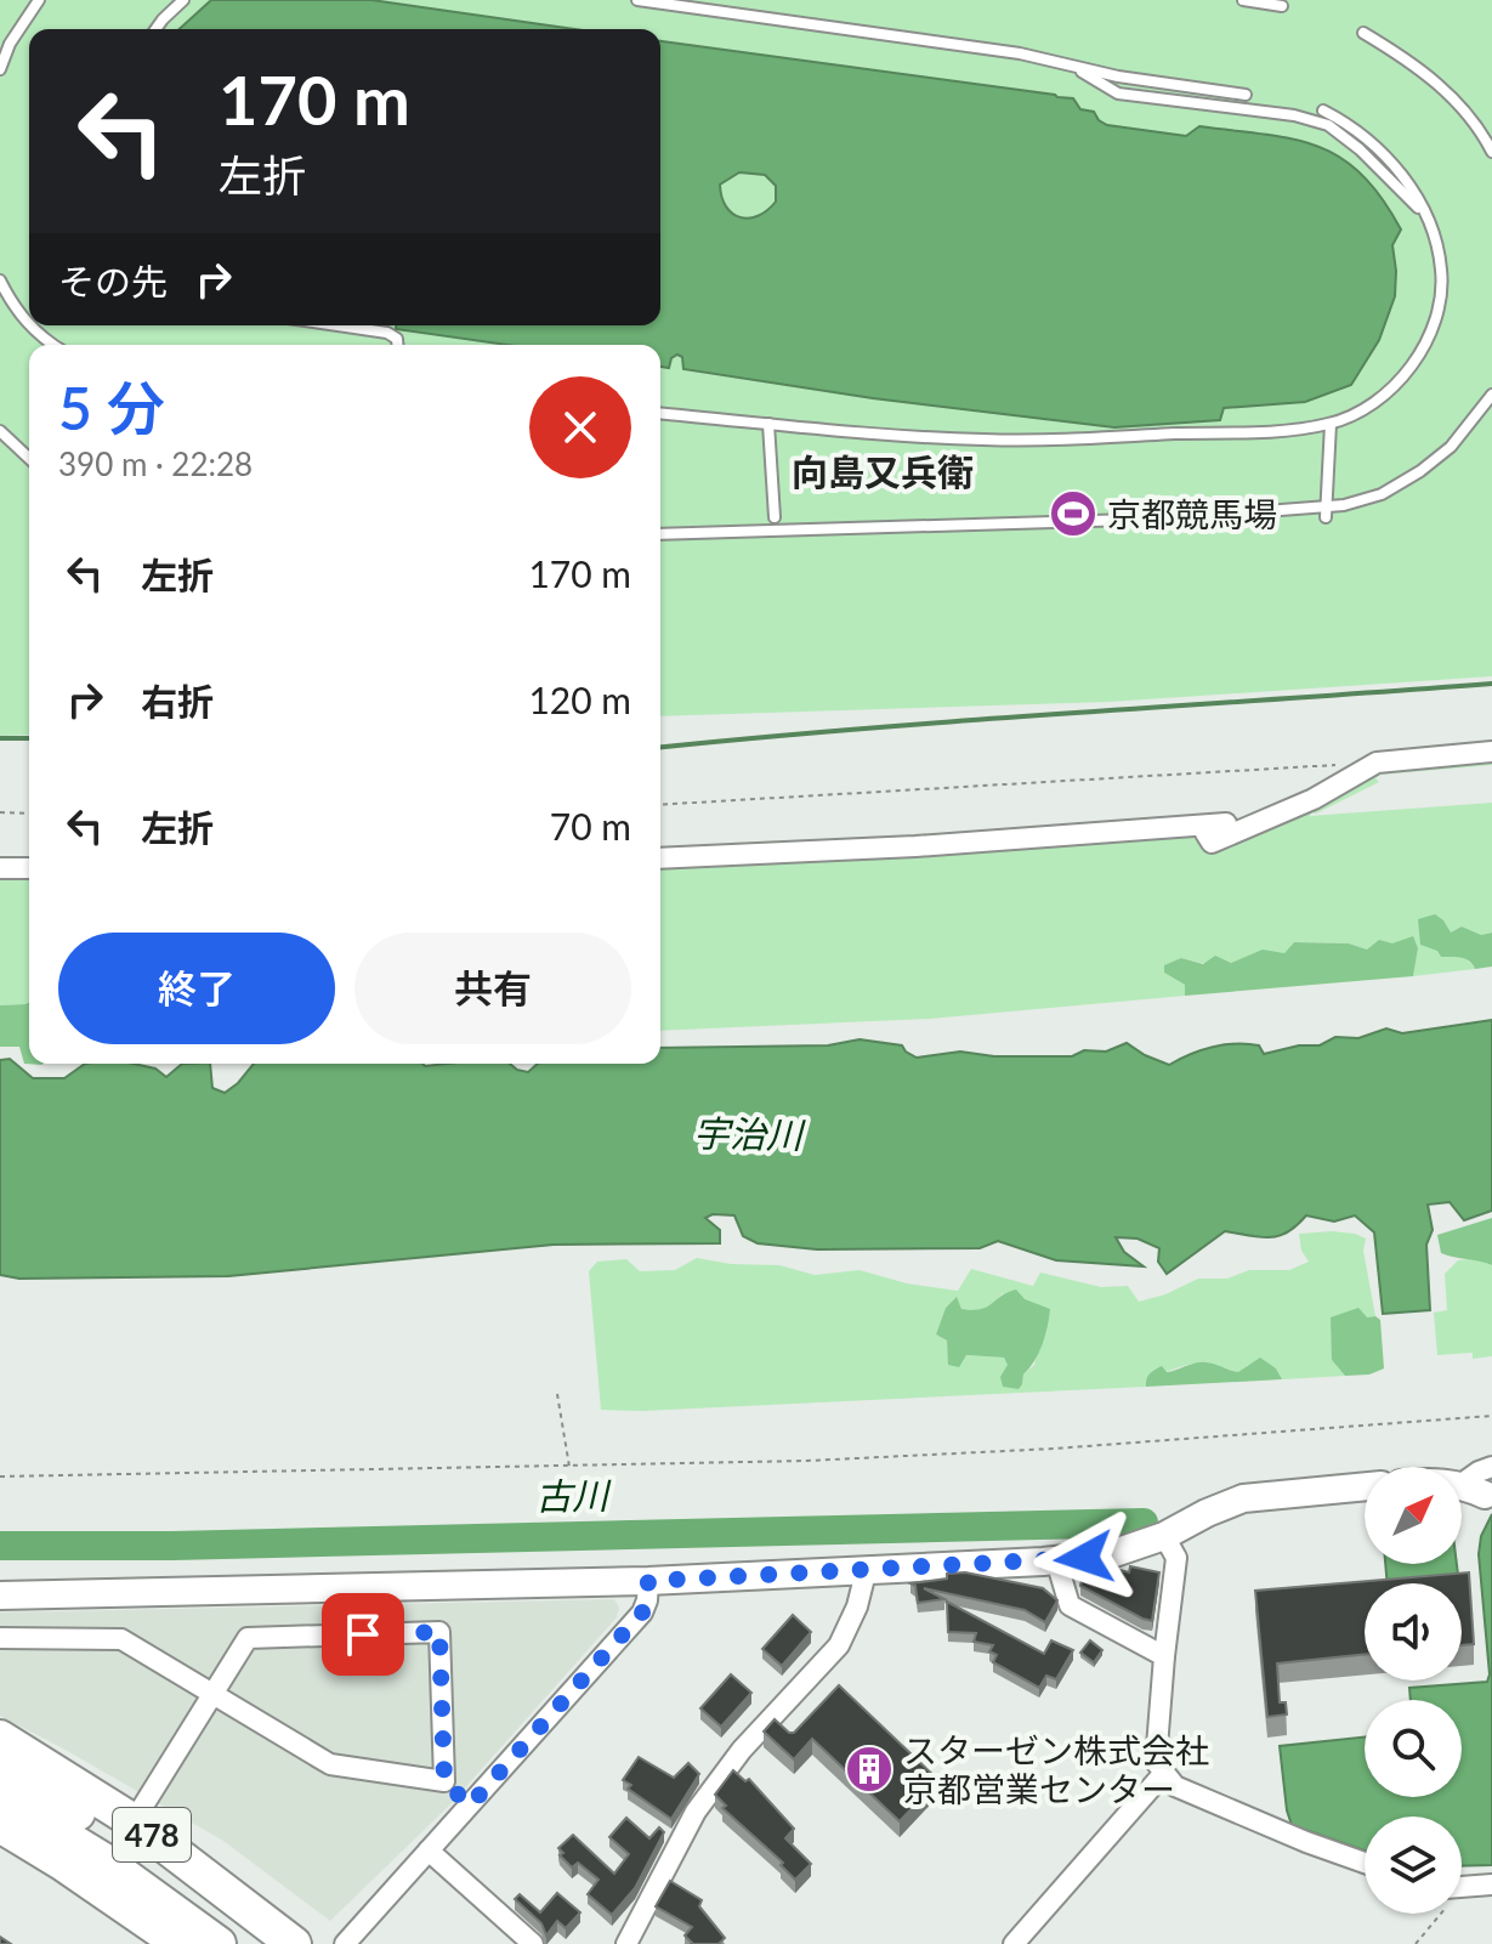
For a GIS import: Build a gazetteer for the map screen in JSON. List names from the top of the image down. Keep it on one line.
{"streets":{"highway":["478"]},"districts":["向島又兵衛"],"water":["宇治川","古川"],"places":{"sports":["京都競馬場"],"building":["スターゼン株式会社 京都営業センター"]},"north":"top right","page":{"turn":["170 m","左折"],"then":"その先","heading":["5 分","390 m · 22:28"],"list":[{"name":"左折","value":"170 m"},{"name":"右折","value":"120 m"},{"name":"左折","value":"70 m"}],"buttons":["終了","共有"]}}
